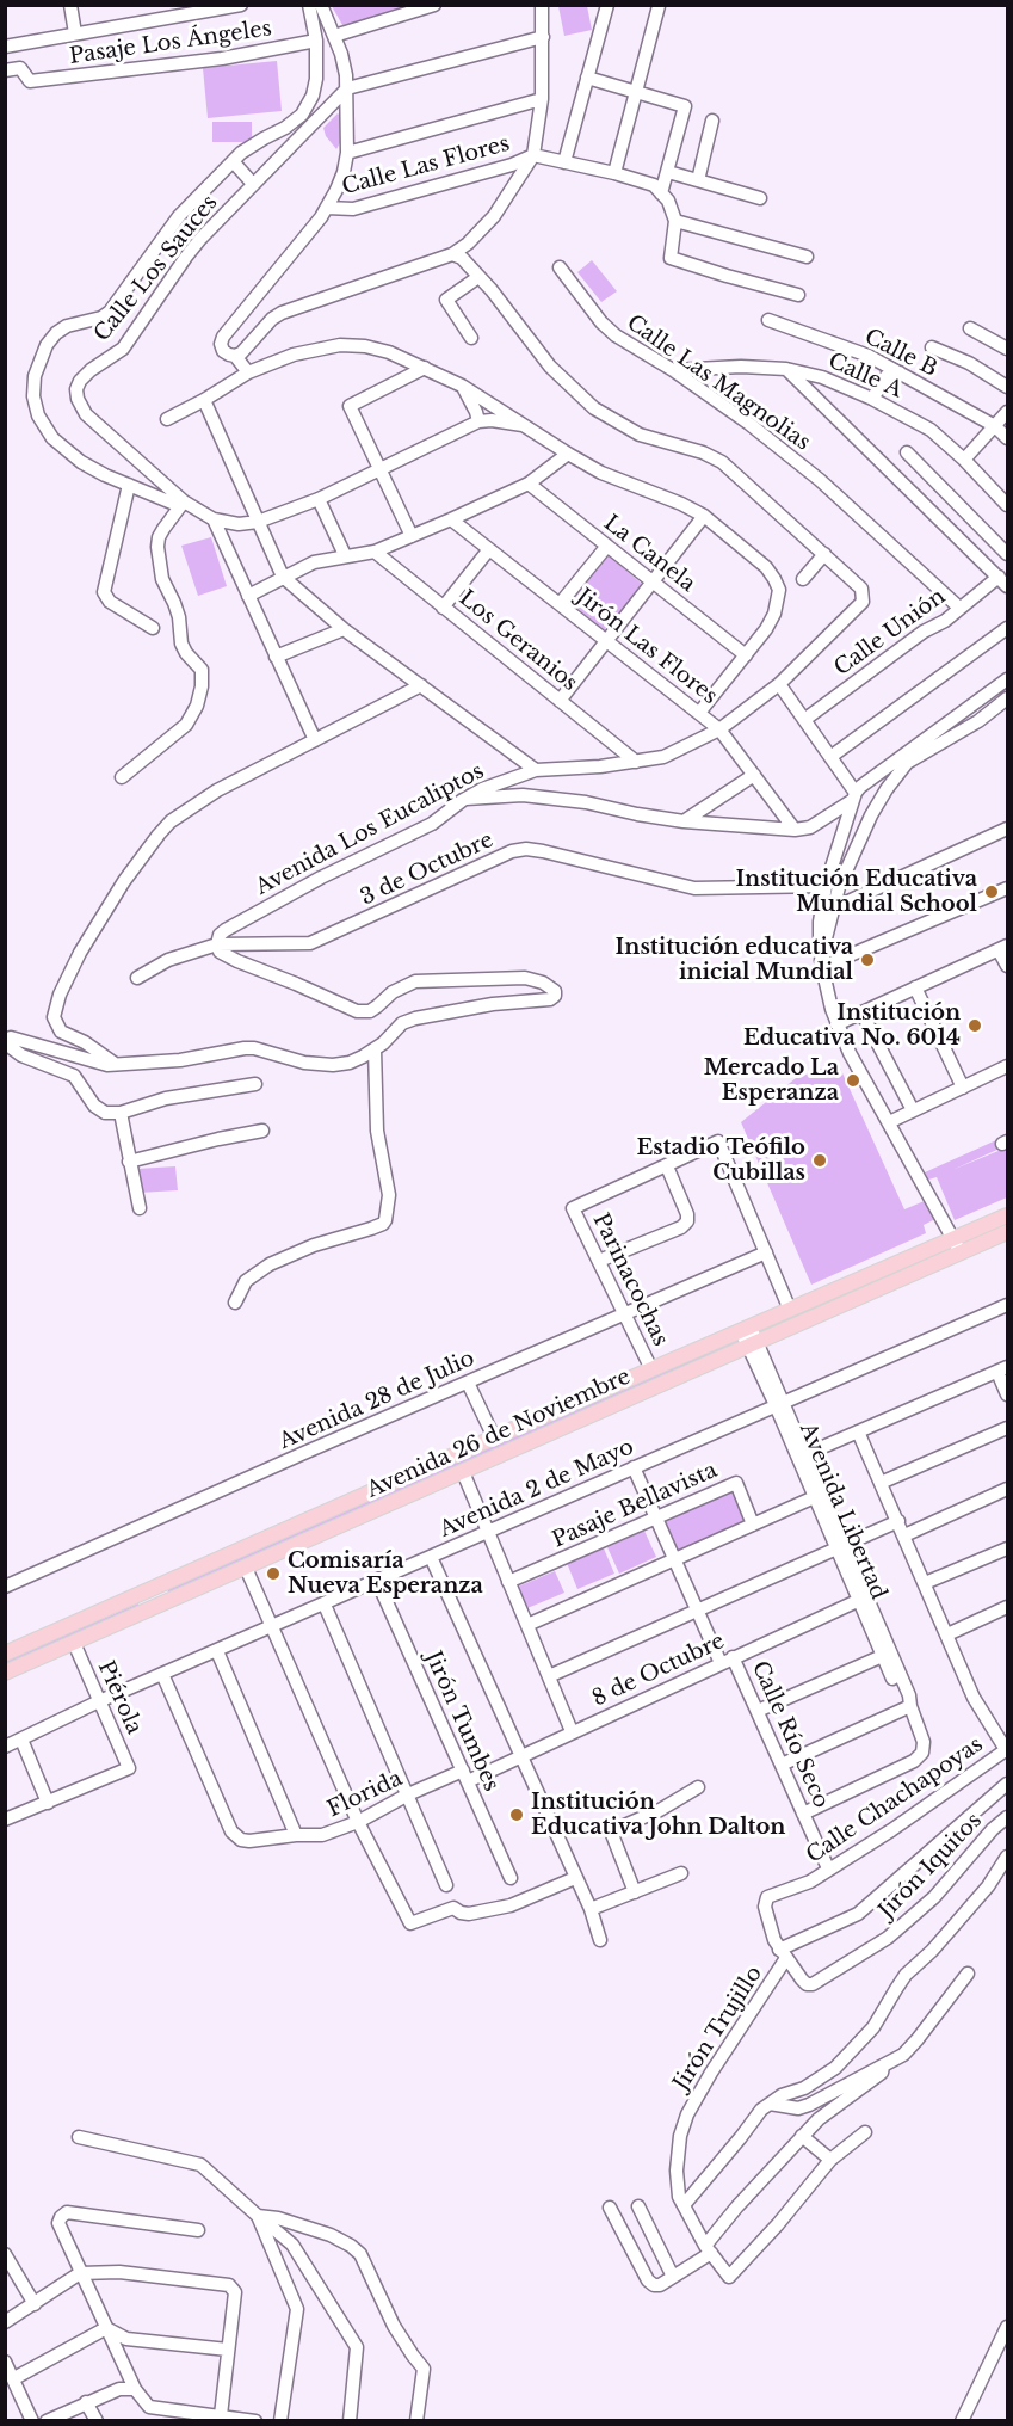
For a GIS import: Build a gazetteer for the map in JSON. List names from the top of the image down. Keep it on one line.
{"streets":{"main road":["Avenida 26 de Noviembre"],"street":["Pasaje Los Ángeles","Calle Las Flores","Calle Los Sauces","Calle B","Calle A","Calle Las Magnolias","La Canela","Calle Unión","Los Geranios","Jirón Las Flores","Avenida Los Eucaliptos","3 de Octubre","Parinacochas","Avenida 28 de Julio","Avenida 2 de Mayo","Pasaje Bellavista","Avenida Libertad","8 de Octubre","Piérola","Jirón Tumbes","Calle Río Seco","Florida","Calle Chachapoyas","Jirón Iquitos","Jirón Trujillo"]},"crossings":[["Calle A","Calle Las Magnolias"],["Calle Las Magnolias","Calle Unión"],["Los Geranios","Avenida Los Eucaliptos"],["Jirón Las Flores","Avenida Los Eucaliptos"],["Avenida Los Eucaliptos","3 de Octubre"],["Parinacochas","Avenida 28 de Julio"],["Parinacochas","Avenida 26 de Noviembre"],["Avenida 26 de Noviembre","Avenida Libertad"],["Avenida 26 de Noviembre","Piérola"],["Avenida 2 de Mayo","Avenida Libertad"],["Avenida 2 de Mayo","Piérola"],["Avenida 2 de Mayo","Jirón Tumbes"],["Avenida 2 de Mayo","Florida"],["Avenida Libertad","8 de Octubre"],["Avenida Libertad","Calle Río Seco"],["8 de Octubre","Jirón Tumbes"],["8 de Octubre","Calle Río Seco"],["8 de Octubre","Florida"],["Jirón Tumbes","Florida"],["Calle Río Seco","Calle Chachapoyas"],["Calle Chachapoyas","Jirón Trujillo"],["Jirón Iquitos","Jirón Trujillo"]],"places":["Institución Educativa Mundial School","Institución educativa inicial Mundial","Institución Educativa No. 6014","Mercado La Esperanza","Estadio Teófilo Cubillas","Comisaría Nueva Esperanza","Institución Educativa John Dalton"]}
